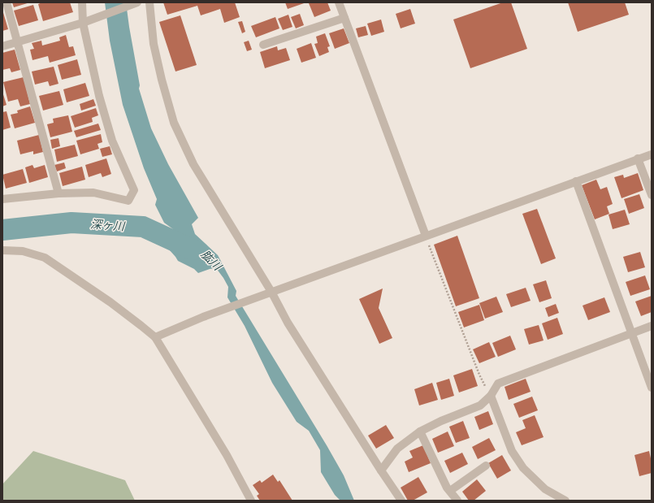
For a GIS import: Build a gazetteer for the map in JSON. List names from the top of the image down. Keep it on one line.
{"water":["深ヶ川","肱川"]}
